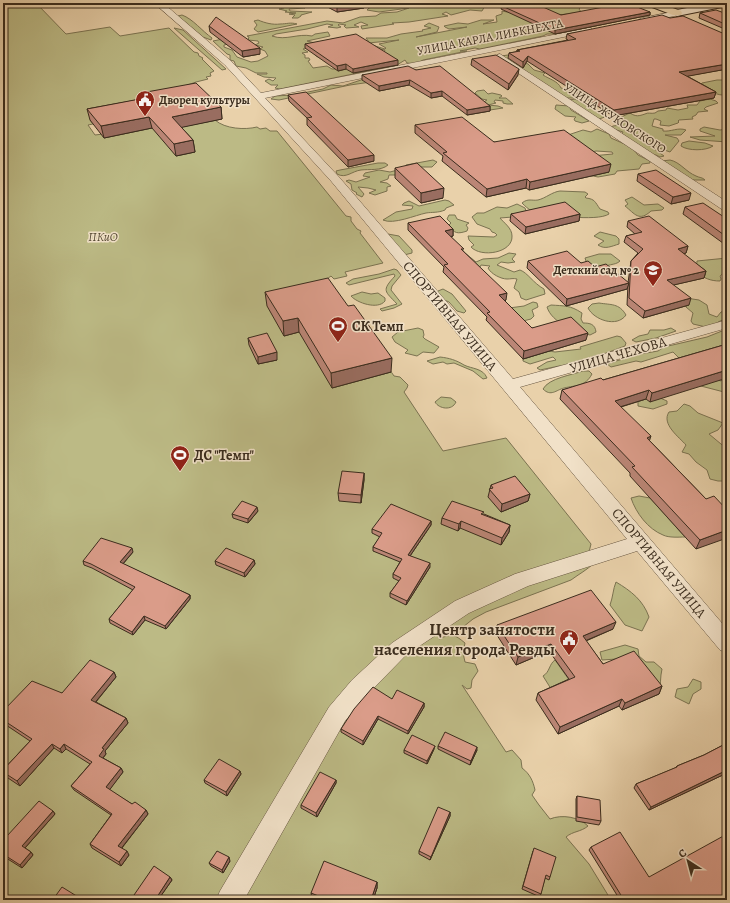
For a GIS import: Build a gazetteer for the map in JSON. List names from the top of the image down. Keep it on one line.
{"streets":{"street":["УЛИЦА КАРЛА ЛИБКНЕХТА","УЛИЦА ЖУКОВСКОГО","СПОРТИВНАЯ УЛИЦА","УЛИЦА ЧЕХОВА"]},"crossings":[["УЛИЦА КАРЛА ЛИБКНЕХТА","УЛИЦА ЖУКОВСКОГО"],["УЛИЦА КАРЛА ЛИБКНЕХТА","СПОРТИВНАЯ УЛИЦА"],["СПОРТИВНАЯ УЛИЦА","УЛИЦА ЧЕХОВА"]],"parks":["ПКиО"],"places":{"public building":["Дворец культуры","Центр занятости населения города Ревды"],"school or university":["Детский сад № 2"],"sports":["СК Темп","ДС \"Темп\""]},"north":"top left"}
